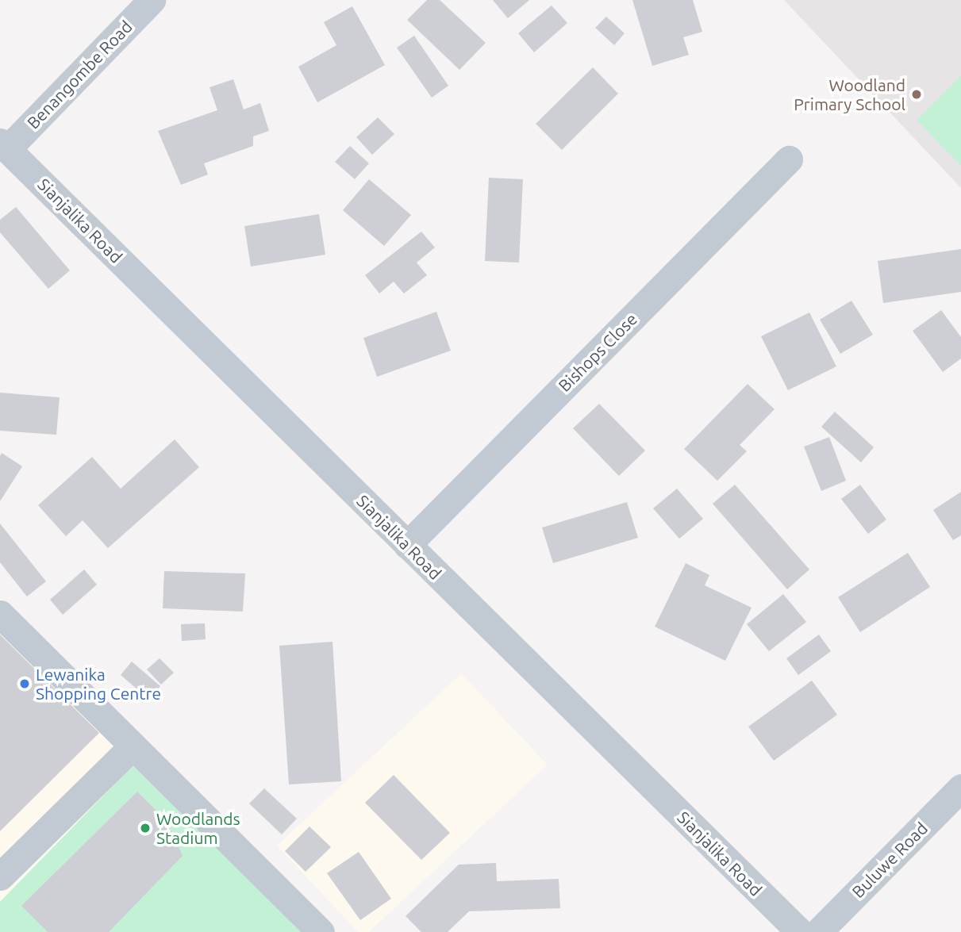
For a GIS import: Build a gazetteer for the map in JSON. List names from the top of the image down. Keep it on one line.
{"streets":{"street":["Benangombe Road","Sianjalika Road","Bishops Close","Buluwe Road"]},"crossings":[["Benangombe Road","Sianjalika Road"],["Sianjalika Road","Bishops Close"]],"places":["Woodland Primary School","Lewanika Shopping Centre","Woodlands Stadium"]}
